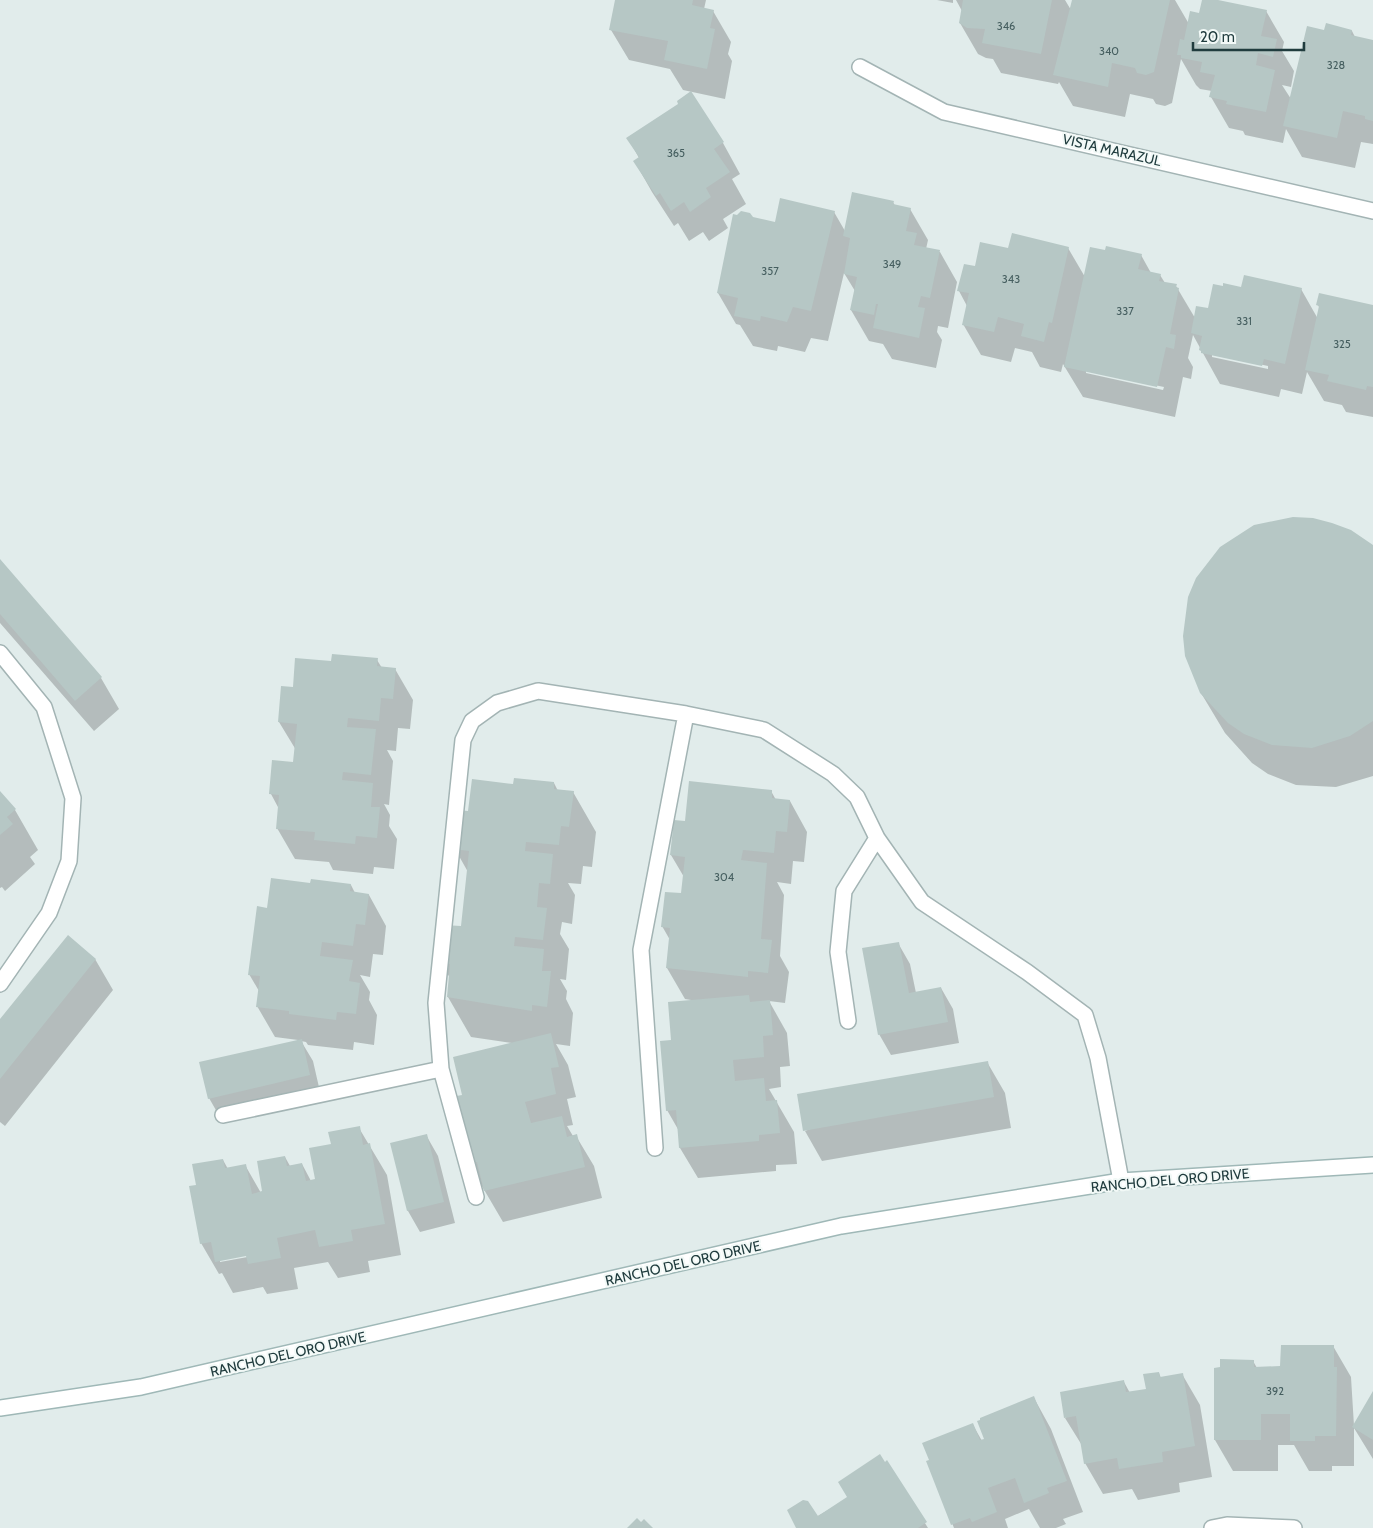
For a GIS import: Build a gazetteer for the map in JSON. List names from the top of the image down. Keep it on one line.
{"streets":{"main road":["VISTA MARAZUL","RANCHO DEL ORO DRIVE"]},"house_numbers":["346","340","328","365","349","357","343","337","331","325","304","392"],"scale_bar":"20 m"}
